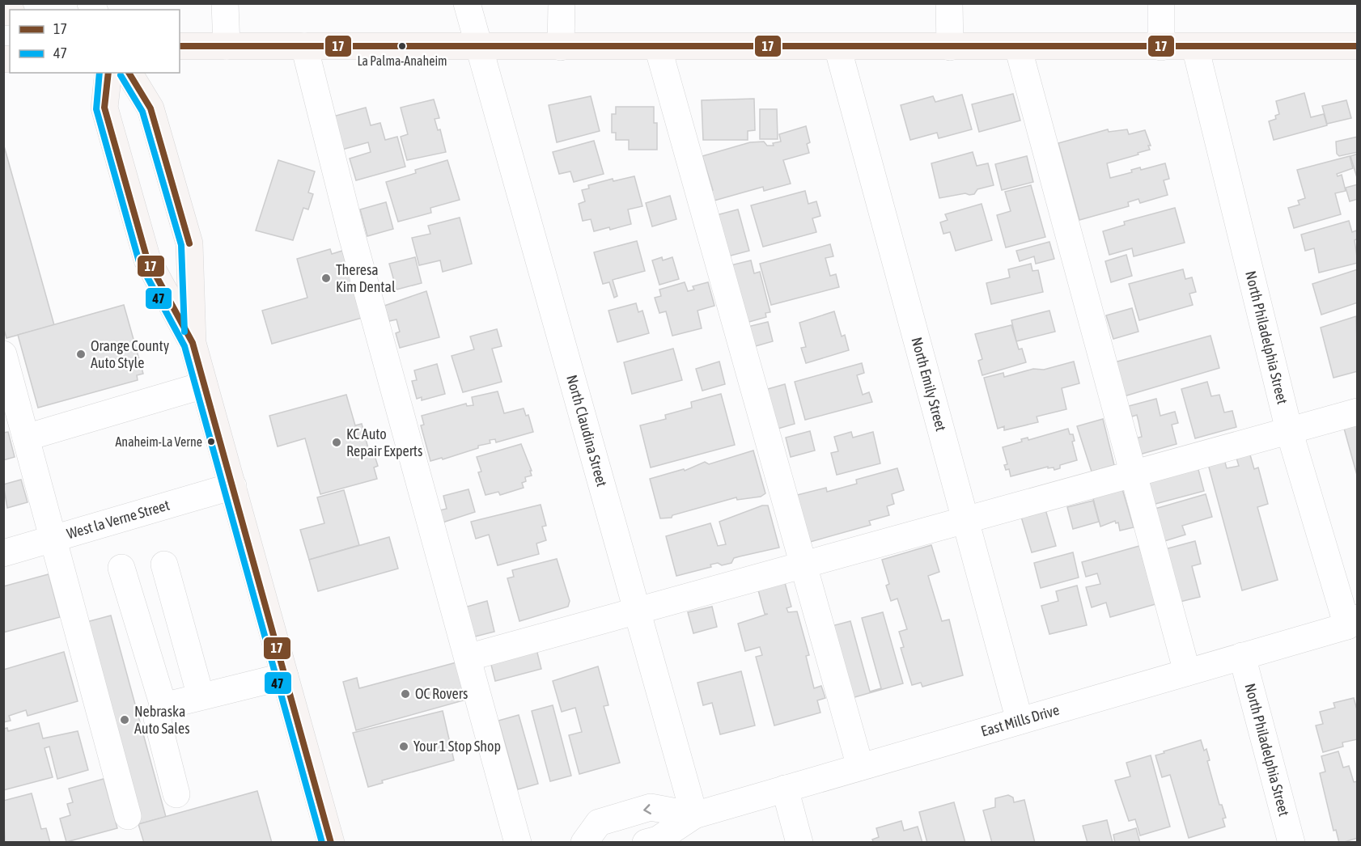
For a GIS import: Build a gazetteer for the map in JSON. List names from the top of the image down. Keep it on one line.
{"streets":{"street":["North Philadelphia Street","North Emily Street","North Claudina Street","West la Verne Street","East Mills Drive"]},"crossings":[["North Philadelphia Street","East Mills Drive"],["North Emily Street","East Mills Drive"],["North Claudina Street","East Mills Drive"]],"places":["La Palma-Anaheim","Theresa Kim Dental","Orange County Auto Style","Anaheim-La Verne","KC Auto Repair Experts","OC Rovers","Nebraska Auto Sales","Your 1 Stop Shop"],"lines":["transit line 17","transit line 47"],"legend":["17","47"]}
